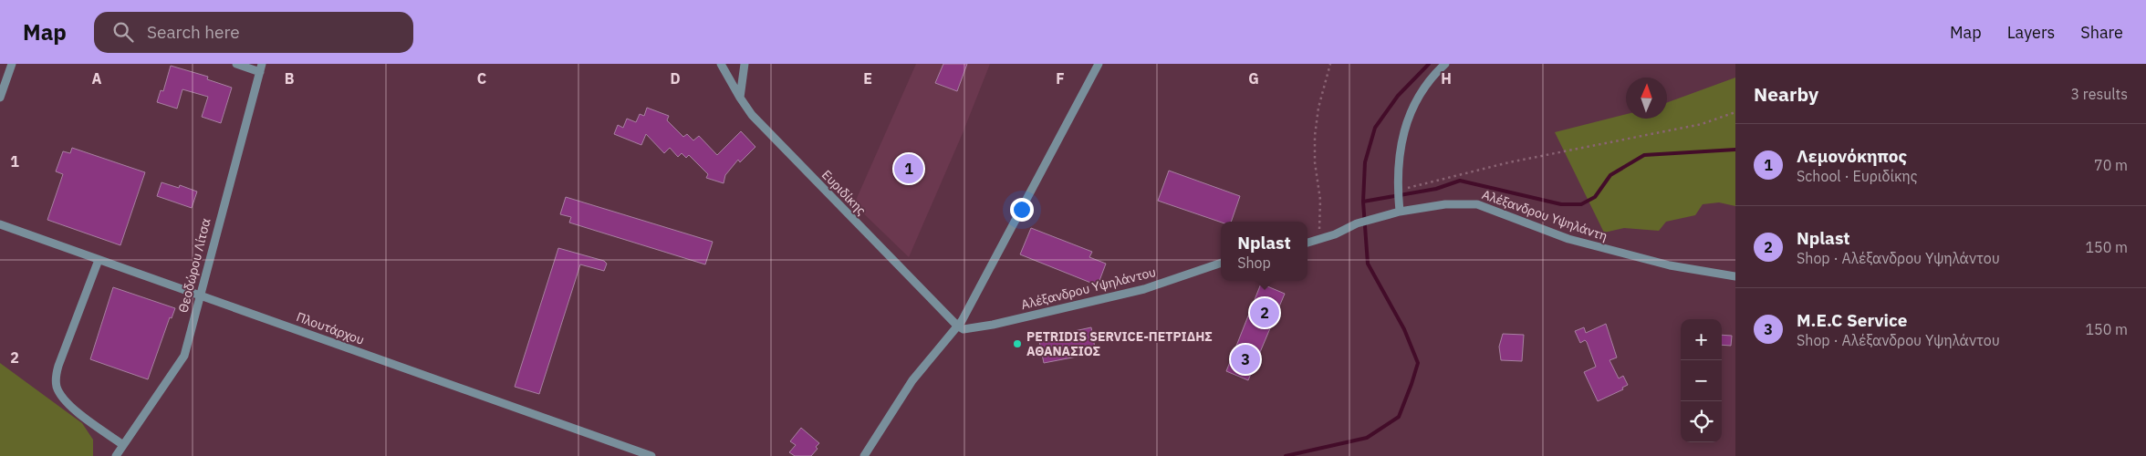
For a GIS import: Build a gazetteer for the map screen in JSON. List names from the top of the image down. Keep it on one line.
{"streets":{"street":["Ευριδίκης","Αλέξανδρου Υψηλάντη","Θεοδώρου Λίτσα","Αλέξανδρου Υψηλάντου","Πλουτάρχου"]},"crossings":[["Ευριδίκης","Αλέξανδρου Υψηλάντου"],["Θεοδώρου Λίτσα","Πλουτάρχου"]],"places":["PETRIDIS SERVICE-ΠΕΤΡΙΔΗΣ ΑΘΑΝΑΣΙΟΣ"],"north":"top","page":{"header":"Map","search":"Search here","nav":["Map","Layers","Share"],"heading":["Nearby","3 results"],"list":[{"mark":"1","name":"Λεμονόκηπος","note":"School · Ευριδίκης","value":"70 m"},{"mark":"2","name":"Nplast","note":"Shop · Αλέξανδρου Υψηλάντου","value":"150 m"},{"mark":"3","name":"M.E.C Service","note":"Shop · Αλέξανδρου Υψηλάντου","value":"150 m"}],"pins":["1","2","3"],"popup":["Nplast","Shop"],"map_buttons":["+","−"]},"grid":{"columns":["A","B","C","D","E","F","G","H"],"rows":["1","2"]}}
